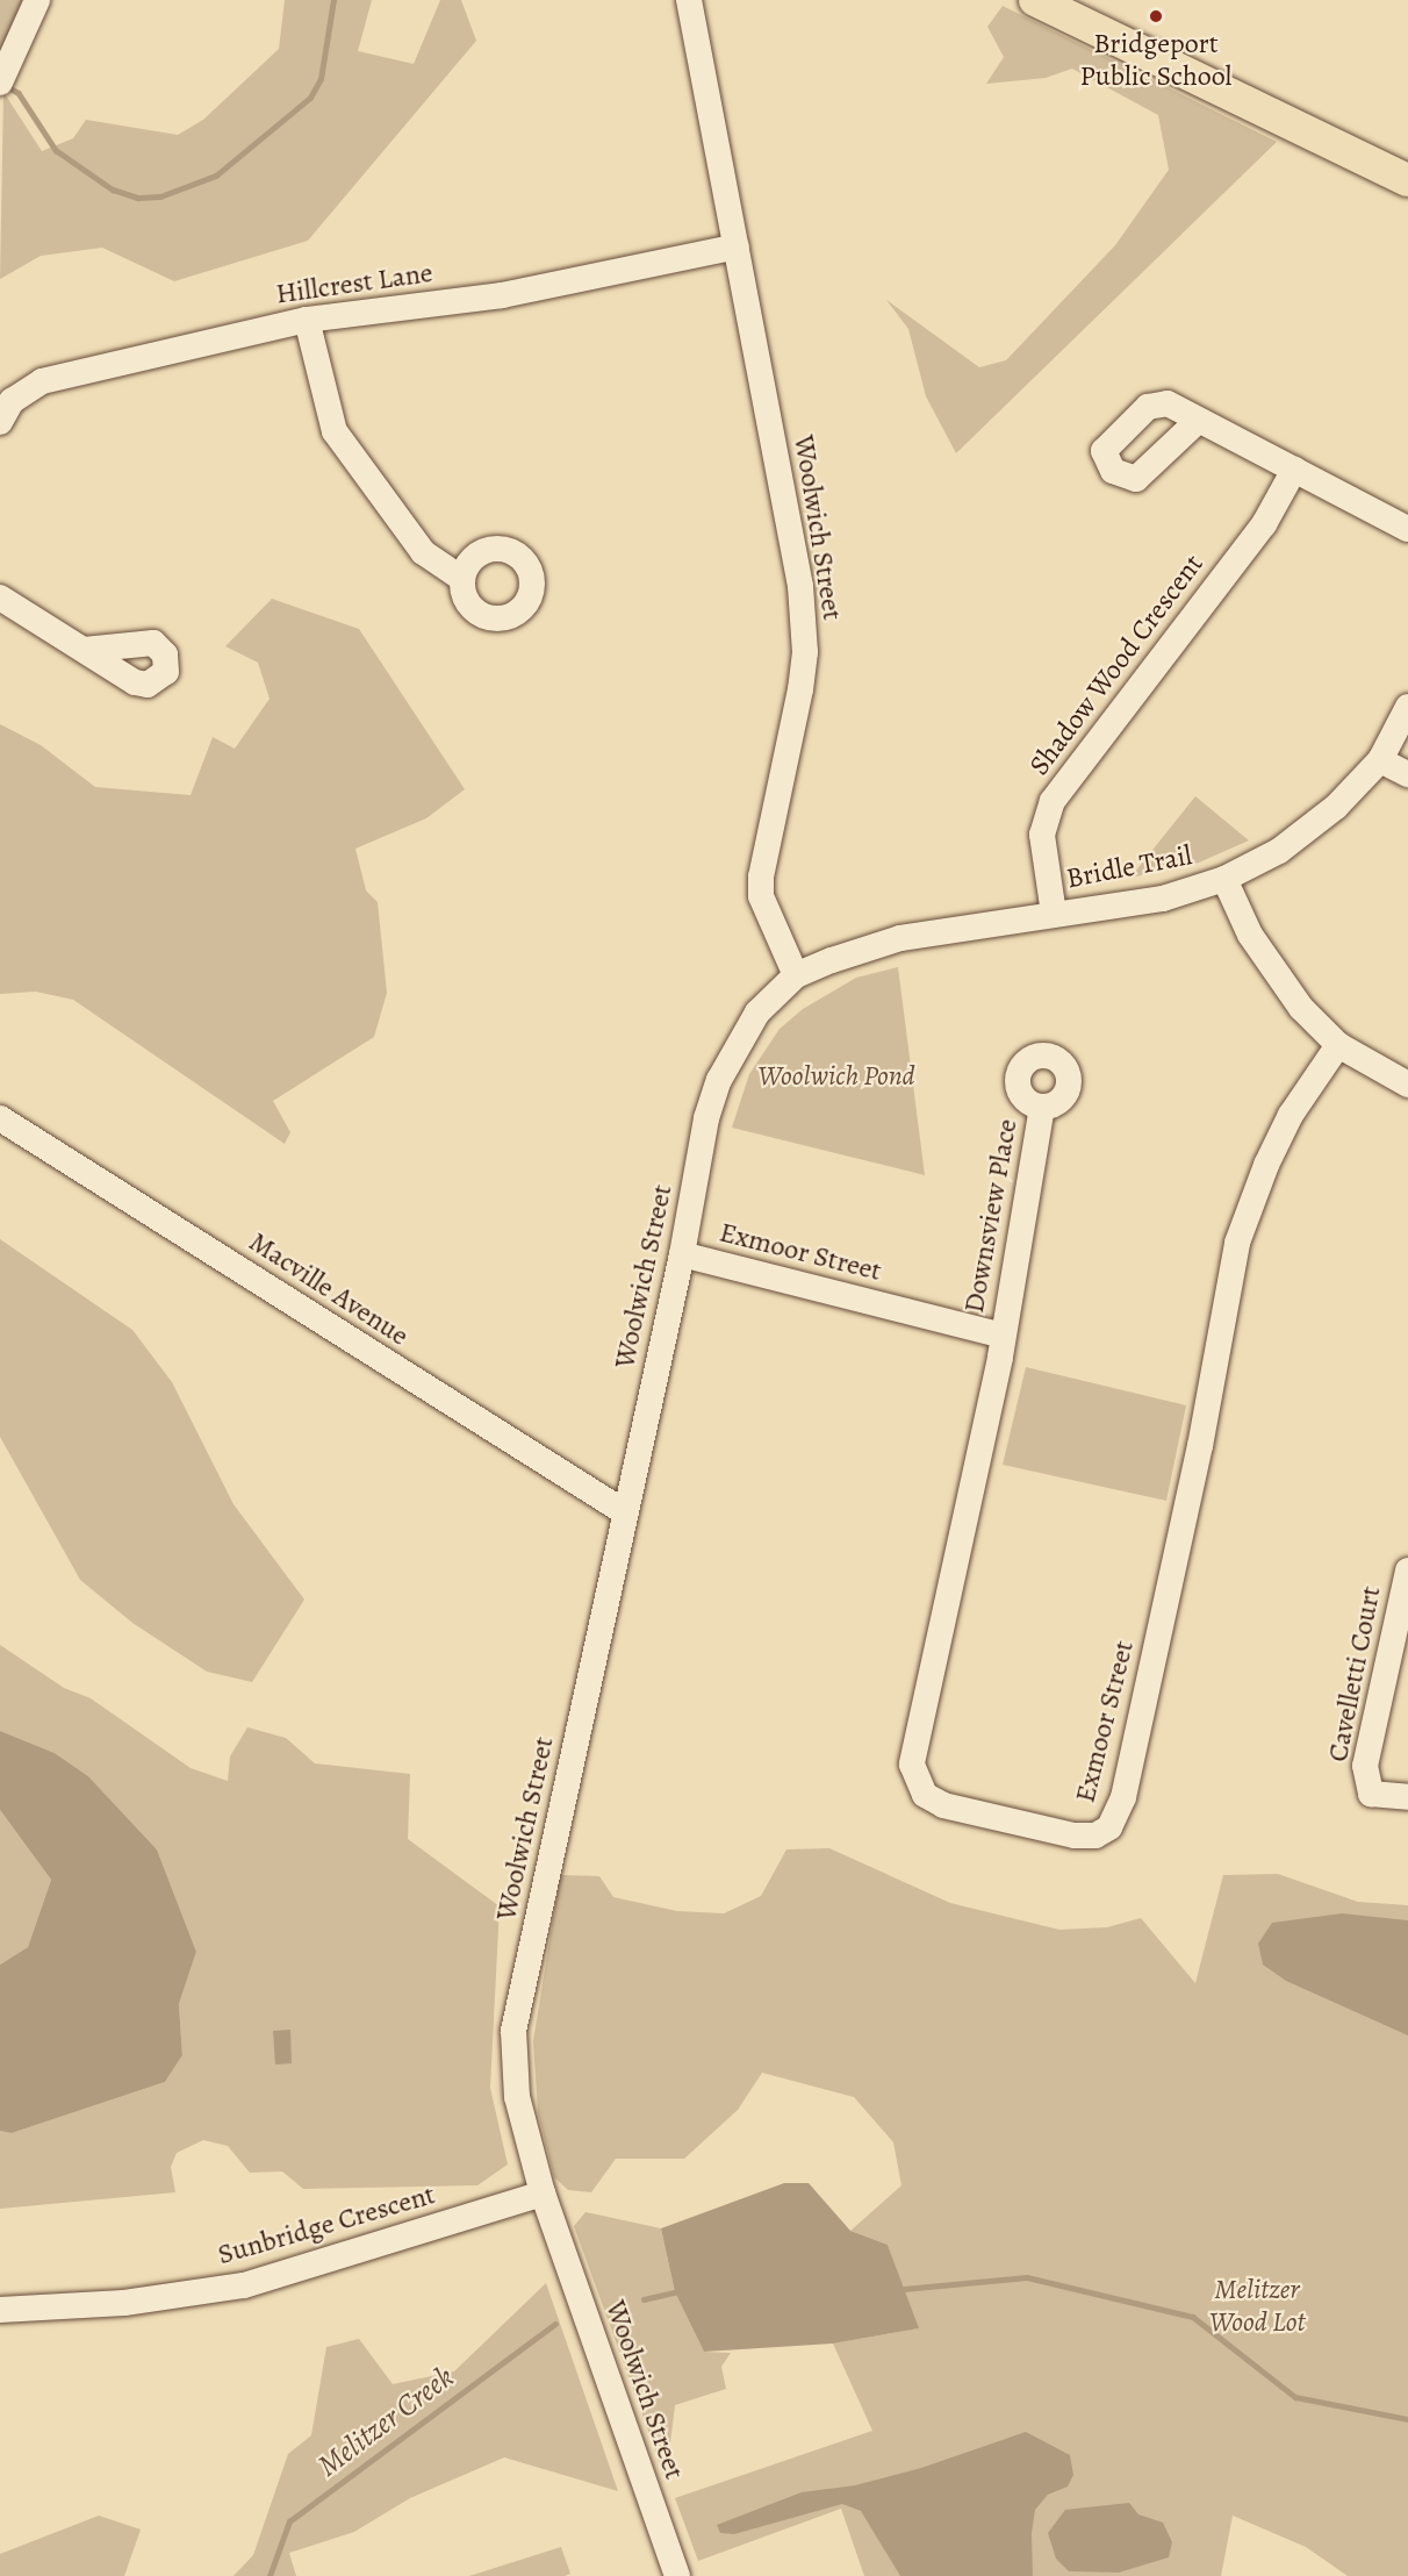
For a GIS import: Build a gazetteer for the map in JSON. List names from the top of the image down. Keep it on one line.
{"streets":{"street":["Hillcrest Lane","Woolwich Street","Shadow Wood Crescent","Bridle Trail","Downsview Place","Exmoor Street","Macville Avenue","Cavelletti Court","Sunbridge Crescent"]},"crossings":[["Hillcrest Lane","Woolwich Street"],["Woolwich Street","Bridle Trail"],["Woolwich Street","Exmoor Street"],["Woolwich Street","Macville Avenue"],["Woolwich Street","Sunbridge Crescent"],["Shadow Wood Crescent","Bridle Trail"],["Downsview Place","Exmoor Street"]],"water":["Melitzer Creek"],"parks":["Woolwich Pond","Melitzer Wood Lot"],"places":["Bridgeport Public School"]}
